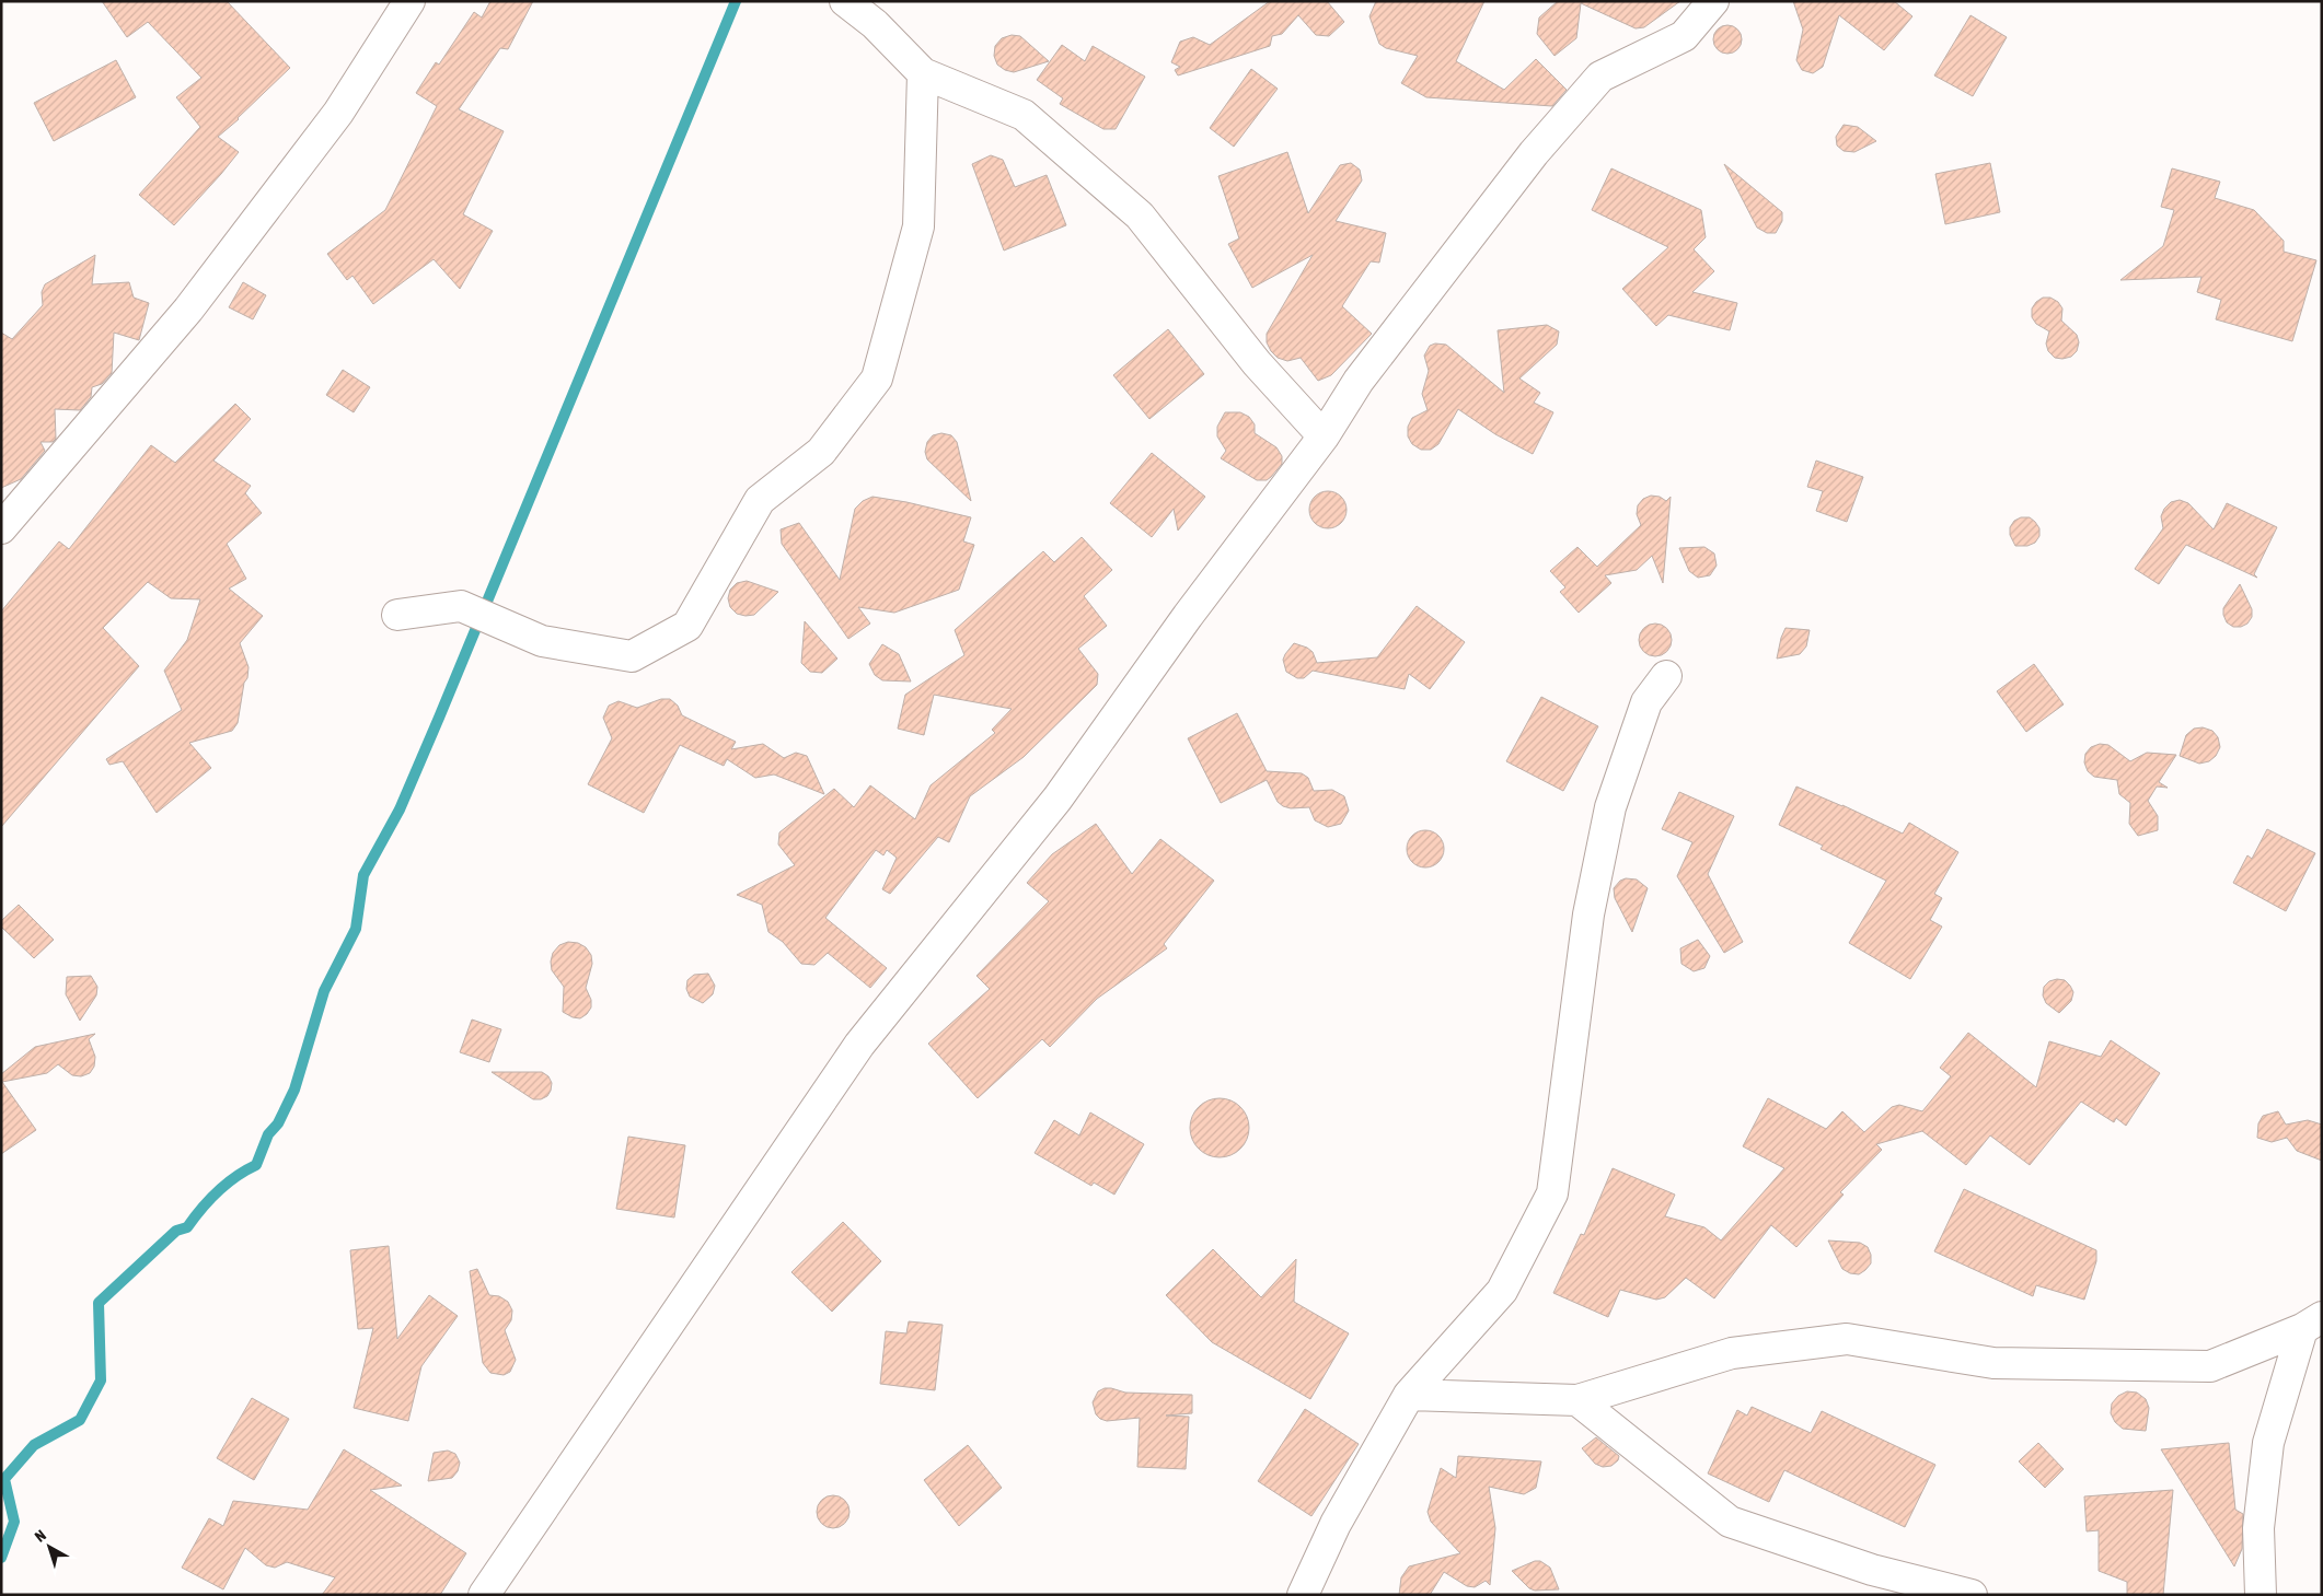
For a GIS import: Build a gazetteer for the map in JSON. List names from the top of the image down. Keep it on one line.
{"north":"top left"}
